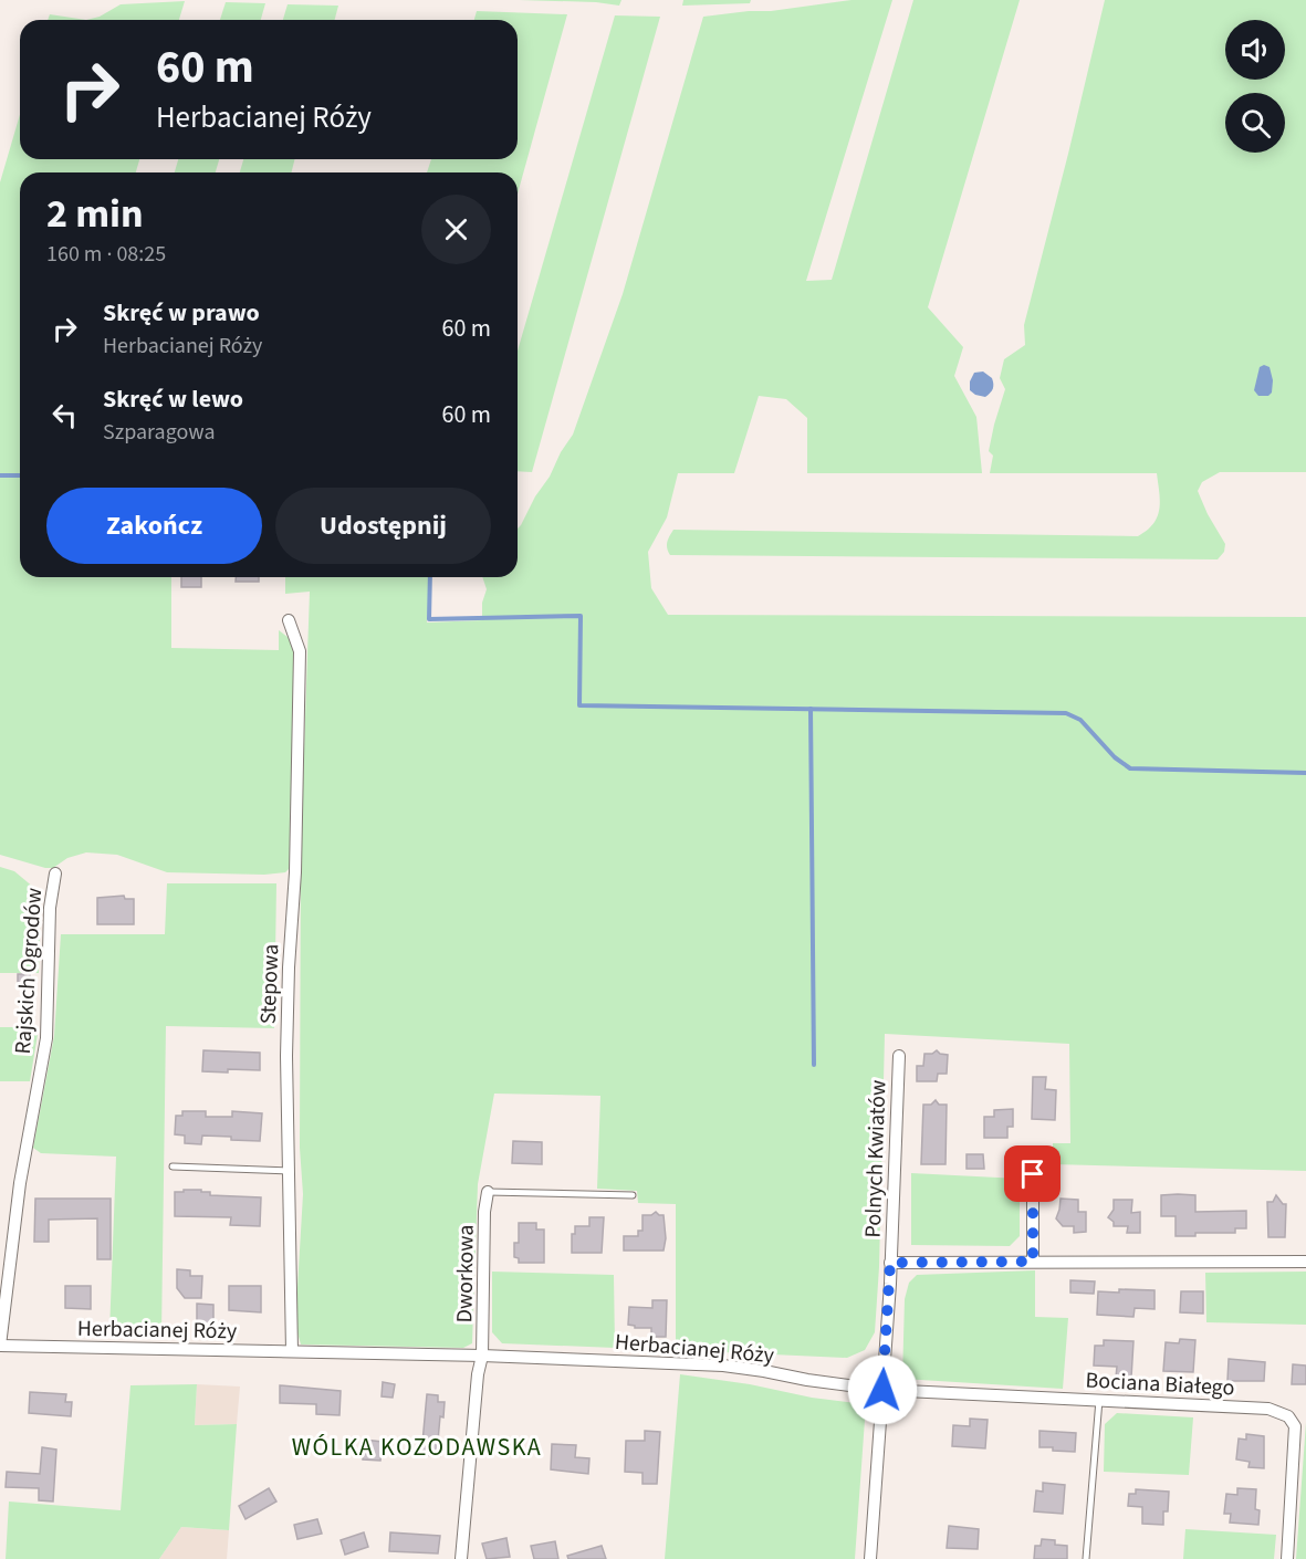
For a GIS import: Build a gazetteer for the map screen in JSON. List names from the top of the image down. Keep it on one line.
{"streets":{"street":["Rajskich Ogrodów","Stepowa","Polnych Kwiatów","Dworkowa","Herbacianej Róży","Bociana Białego"]},"crossings":[["Rajskich Ogrodów","Herbacianej Róży"],["Stepowa","Herbacianej Róży"],["Dworkowa","Herbacianej Róży"],["Herbacianej Róży","Bociana Białego"]],"districts":["WÓLKA KOZODAWSKA"],"page":{"turn":["60 m","Herbacianej Róży"],"heading":["2 min","160 m · 08:25"],"list":[{"name":"Skręć w prawo","note":"Herbacianej Róży","value":"60 m"},{"name":"Skręć w lewo","note":"Szparagowa","value":"60 m"}],"buttons":["Zakończ","Udostępnij"]}}
